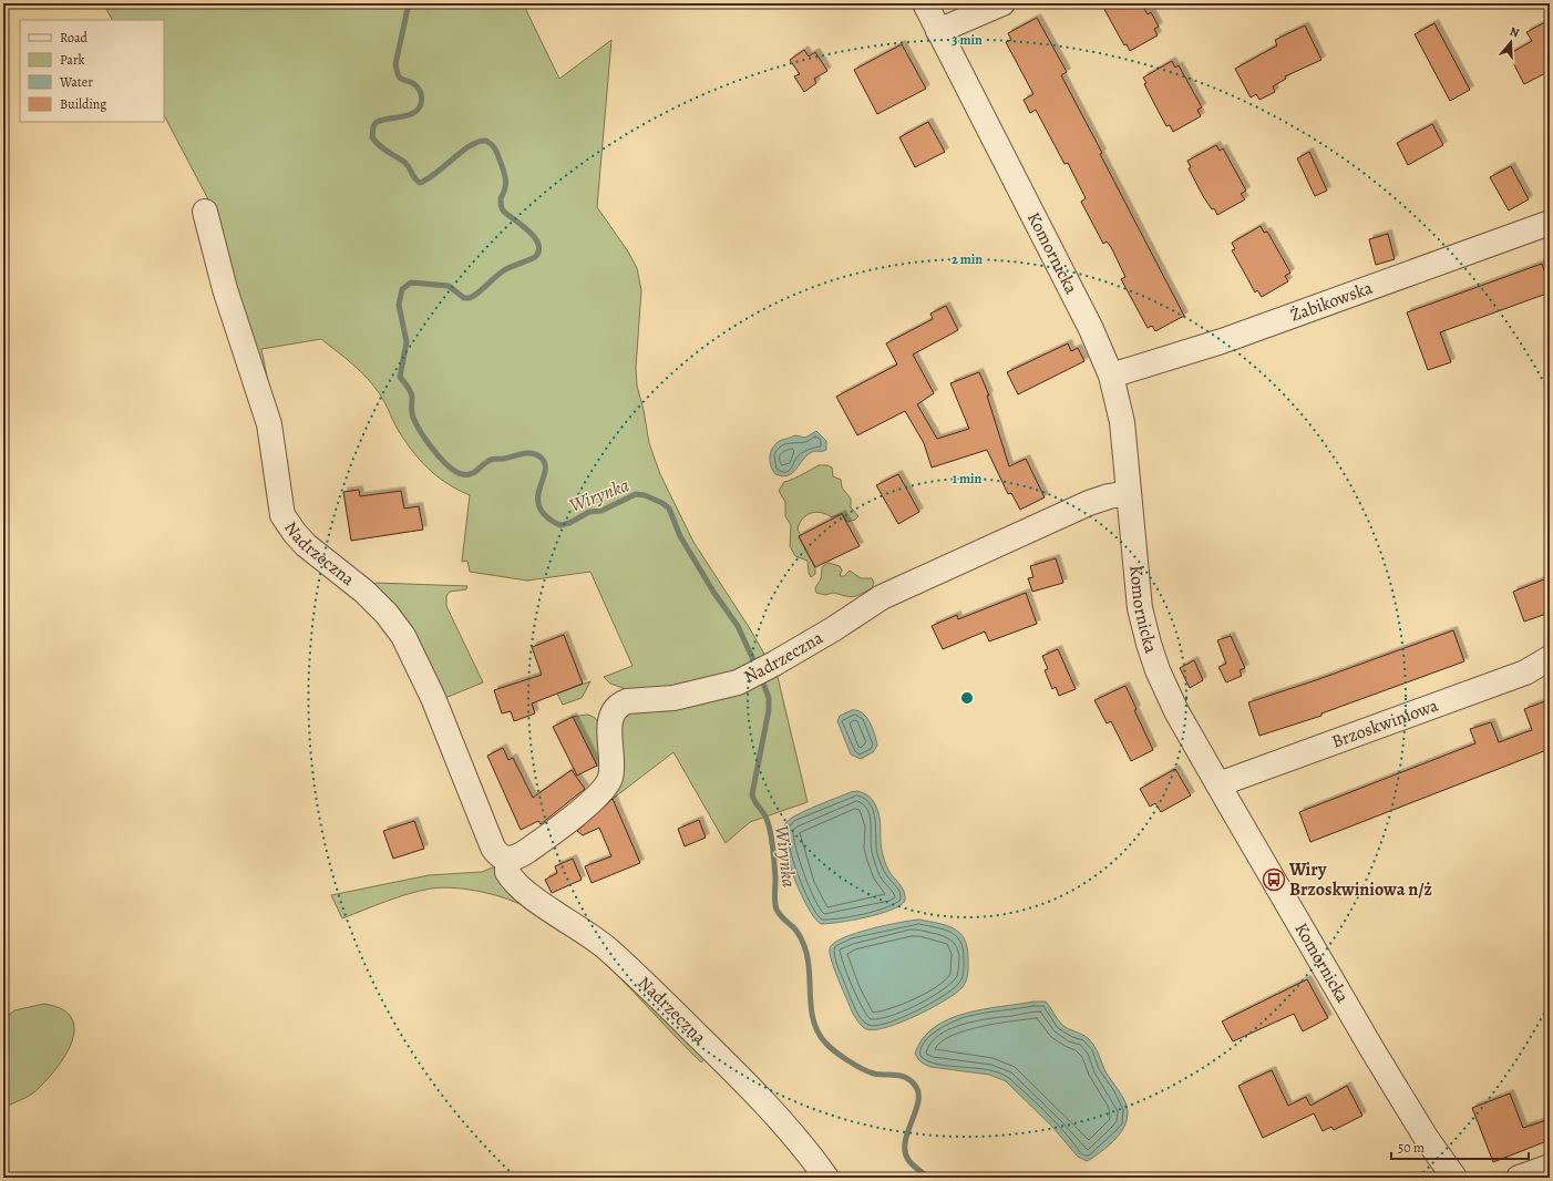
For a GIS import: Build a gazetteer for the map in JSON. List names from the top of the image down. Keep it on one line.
{"streets":{"street":["Komornicka","Żabikowska","Nadrzeczna","Brzoskwiniowa"]},"crossings":[["Komornicka","Żabikowska"],["Komornicka","Nadrzeczna"],["Komornicka","Brzoskwiniowa"]],"water":["Wirynka"],"places":{"bus stop":["Wiry Brzoskwiniowa n/ż"]},"legend":["Road","Park","Water","Building"],"scale_bar":"50 m","north":"top","rings":["3 min","2 min","1 min"]}
